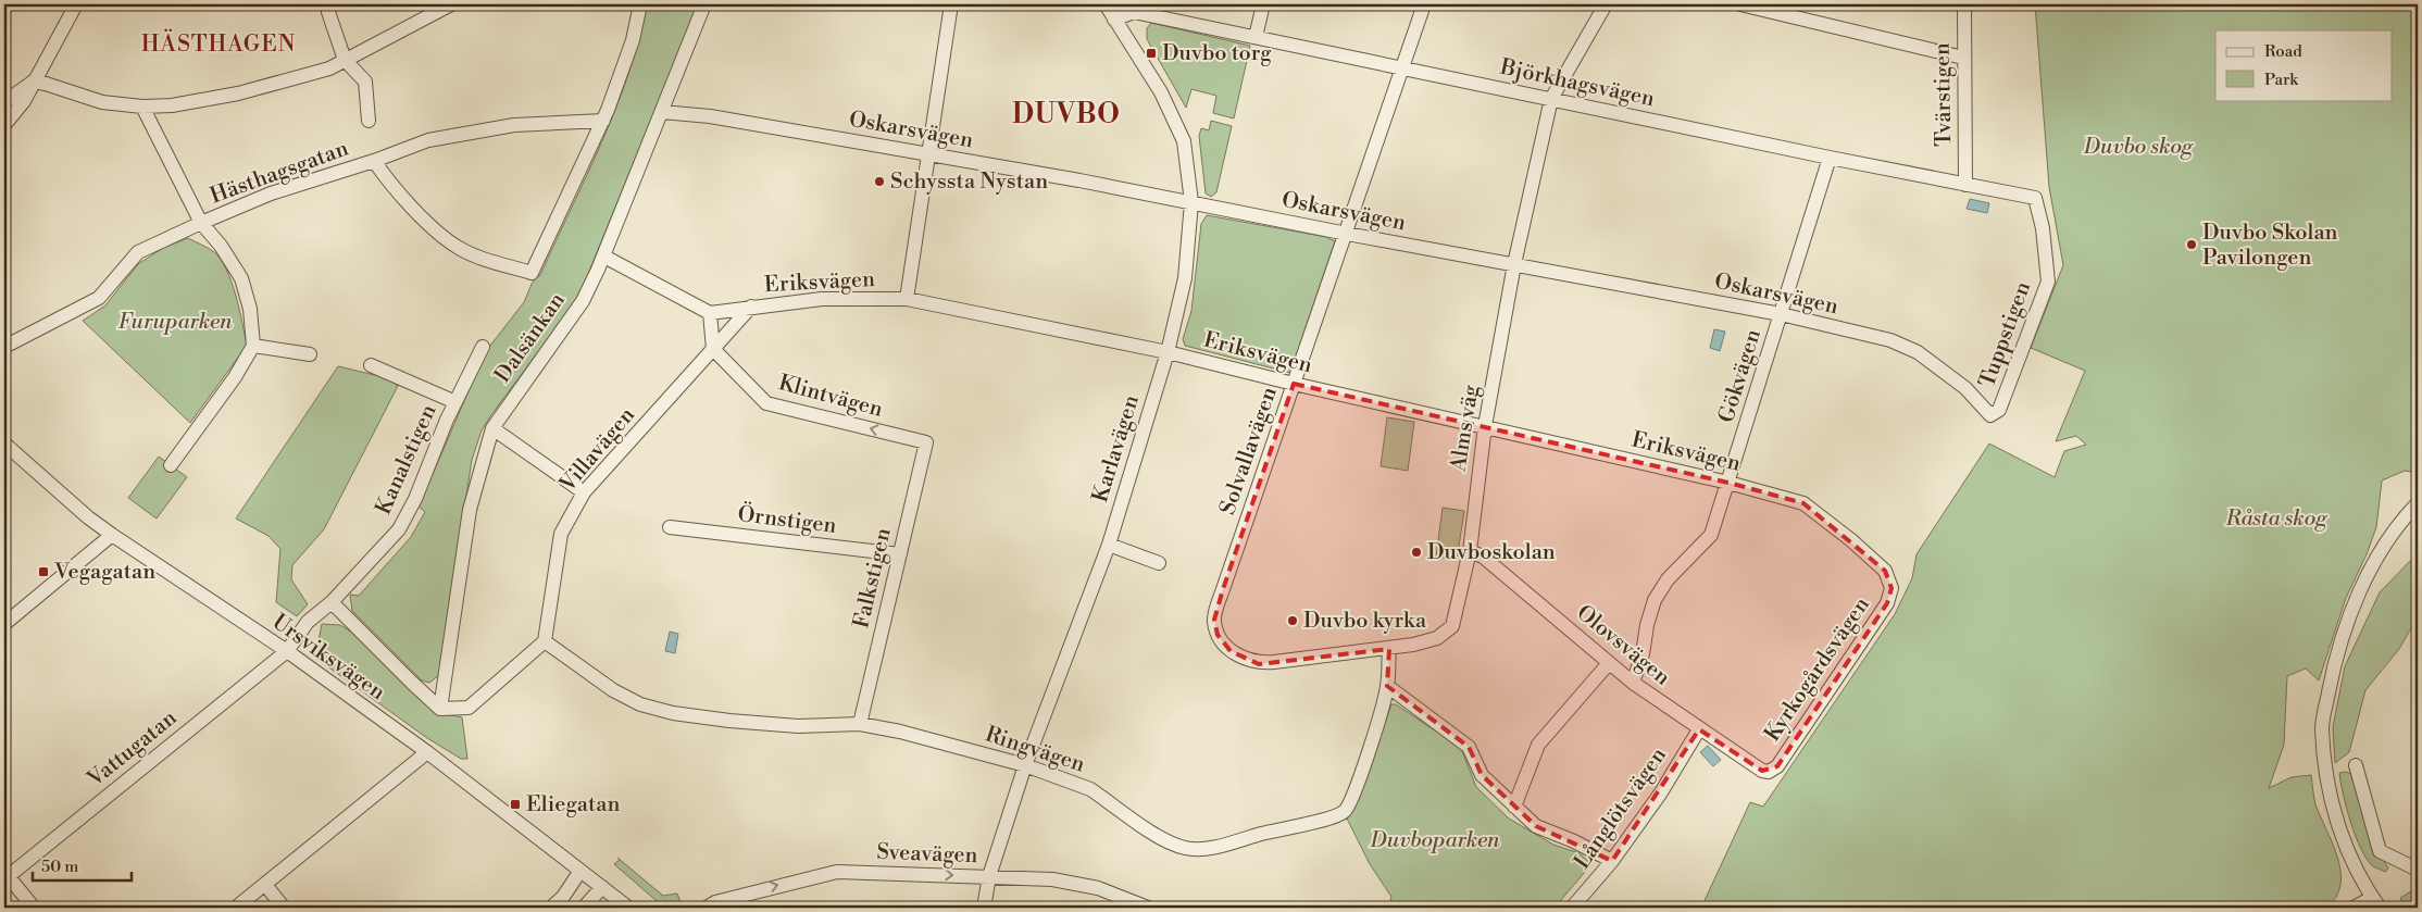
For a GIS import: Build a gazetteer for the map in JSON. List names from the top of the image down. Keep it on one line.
{"streets":{"street":["Björkhagsvägen","Tvärstigen","Oskarsvägen","Hästhagsgatan","Eriksvägen","Tuppstigen","Dalsänkan","Gökvägen","Klintvägen","Alms väg","Karlavägen","Villavägen","Solvallavägen","Kanalstigen","Örnstigen","Falkstigen","Olovsvägen","Ursviksvägen","Kyrkogårdsvägen","Vattugatan","Ringvägen","Långlötsvägen","Sveavägen"]},"crossings":[["Björkhagsvägen","Tvärstigen"],["Björkhagsvägen","Tuppstigen"],["Björkhagsvägen","Gökvägen"],["Björkhagsvägen","Alms väg"],["Björkhagsvägen","Karlavägen"],["Björkhagsvägen","Solvallavägen"],["Oskarsvägen","Tuppstigen"],["Oskarsvägen","Dalsänkan"],["Oskarsvägen","Gökvägen"],["Oskarsvägen","Alms väg"],["Oskarsvägen","Karlavägen"],["Oskarsvägen","Solvallavägen"],["Eriksvägen","Gökvägen"],["Eriksvägen","Alms väg"],["Eriksvägen","Karlavägen"],["Eriksvägen","Villavägen"],["Eriksvägen","Solvallavägen"],["Eriksvägen","Kyrkogårdsvägen"],["Gökvägen","Olovsvägen"],["Klintvägen","Villavägen"],["Klintvägen","Falkstigen"],["Alms väg","Solvallavägen"],["Alms väg","Olovsvägen"],["Alms väg","Ringvägen"],["Karlavägen","Ringvägen"],["Karlavägen","Sveavägen"],["Villavägen","Ringvägen"],["Kanalstigen","Ursviksvägen"],["Kanalstigen","Vattugatan"],["Örnstigen","Falkstigen"],["Falkstigen","Ringvägen"],["Olovsvägen","Kyrkogårdsvägen"],["Olovsvägen","Långlötsvägen"],["Ursviksvägen","Vattugatan"]],"one_way":["Klintvägen","Sveavägen"],"districts":["HÄSTHAGEN","DUVBO"],"parks":["Duvbo skog","Furuparken","Råsta skog","Duvboparken"],"places":{"transit":["Duvbo torg","Vegagatan","Eliegatan"],"other":["Schyssta Nystan","Duvbo Skolan Pavilongen","Duvboskolan","Duvbo kyrka"]},"legend":["Road","Park"],"scale_bar":"50 m"}
